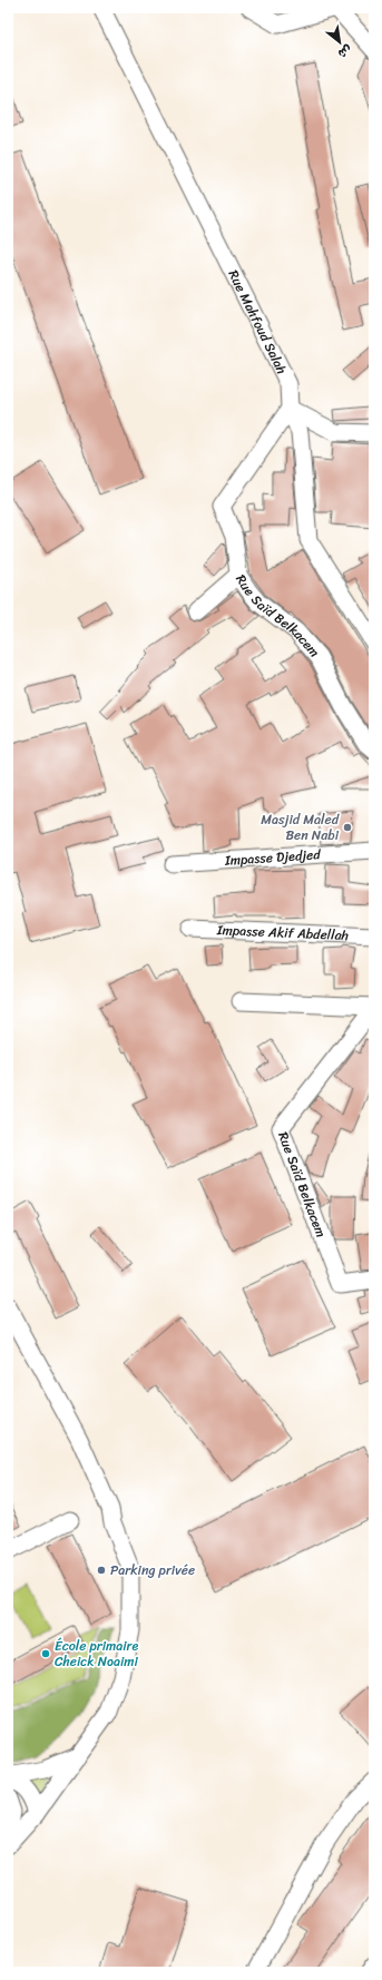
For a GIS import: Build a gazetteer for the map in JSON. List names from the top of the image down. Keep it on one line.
{"streets":{"street":["Rue Mahfoud Salah","Rue Saïd Belkacem","Impasse Djedjed","Impasse Akif Abdellah"]},"crossings":[["Rue Mahfoud Salah","Rue Saïd Belkacem"]],"places":["Masjid Maled Ben Nabi","Parking privée","École primaire Cheick Noaimi"],"north":"bottom right"}
